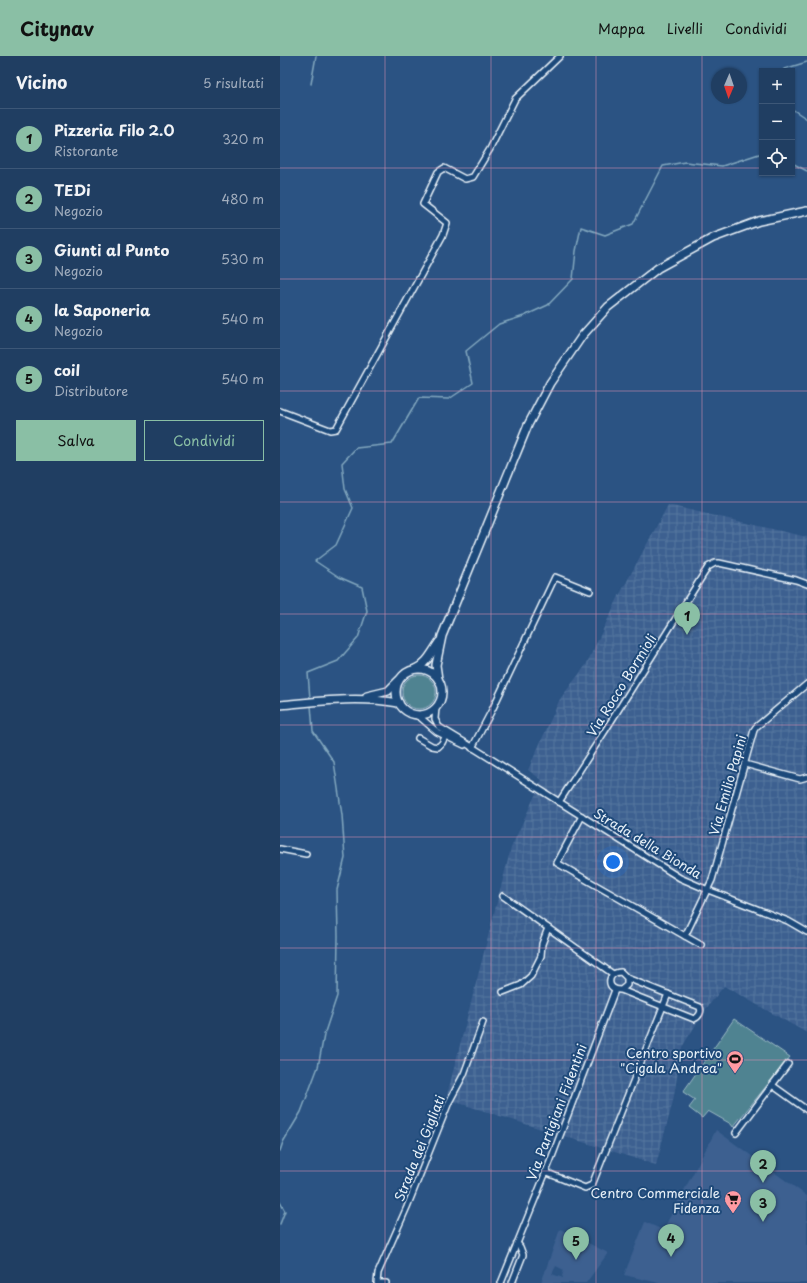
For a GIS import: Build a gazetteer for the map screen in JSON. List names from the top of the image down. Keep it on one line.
{"streets":{"street":["Via Rocco Bormioli","Via Emilio Papini","Strada della Bionda","Via Partigiani Fidentini","Strada dei Gigliati"]},"crossings":[["Via Rocco Bormioli","Strada della Bionda"],["Via Emilio Papini","Strada della Bionda"]],"places":{"sports":["Centro sportivo \"Cigala Andrea\""],"supermarket":["Centro Commerciale Fidenza"]},"north":"bottom","page":{"header":"Citynav","nav":["Mappa","Livelli","Condividi"],"heading":["Vicino","5 risultati"],"map_buttons":["+","−"],"list":[{"mark":"1","name":"Pizzeria Filo 2.0","note":"Ristorante","value":"320 m"},{"mark":"2","name":"TEDi","note":"Negozio","value":"480 m"},{"mark":"3","name":"Giunti al Punto","note":"Negozio","value":"530 m"},{"mark":"4","name":"la Saponeria","note":"Negozio","value":"540 m"},{"mark":"5","name":"coil","note":"Distributore","value":"540 m"}],"buttons":["Salva","Condividi"],"pins":["1","2","3","4","5"]}}
